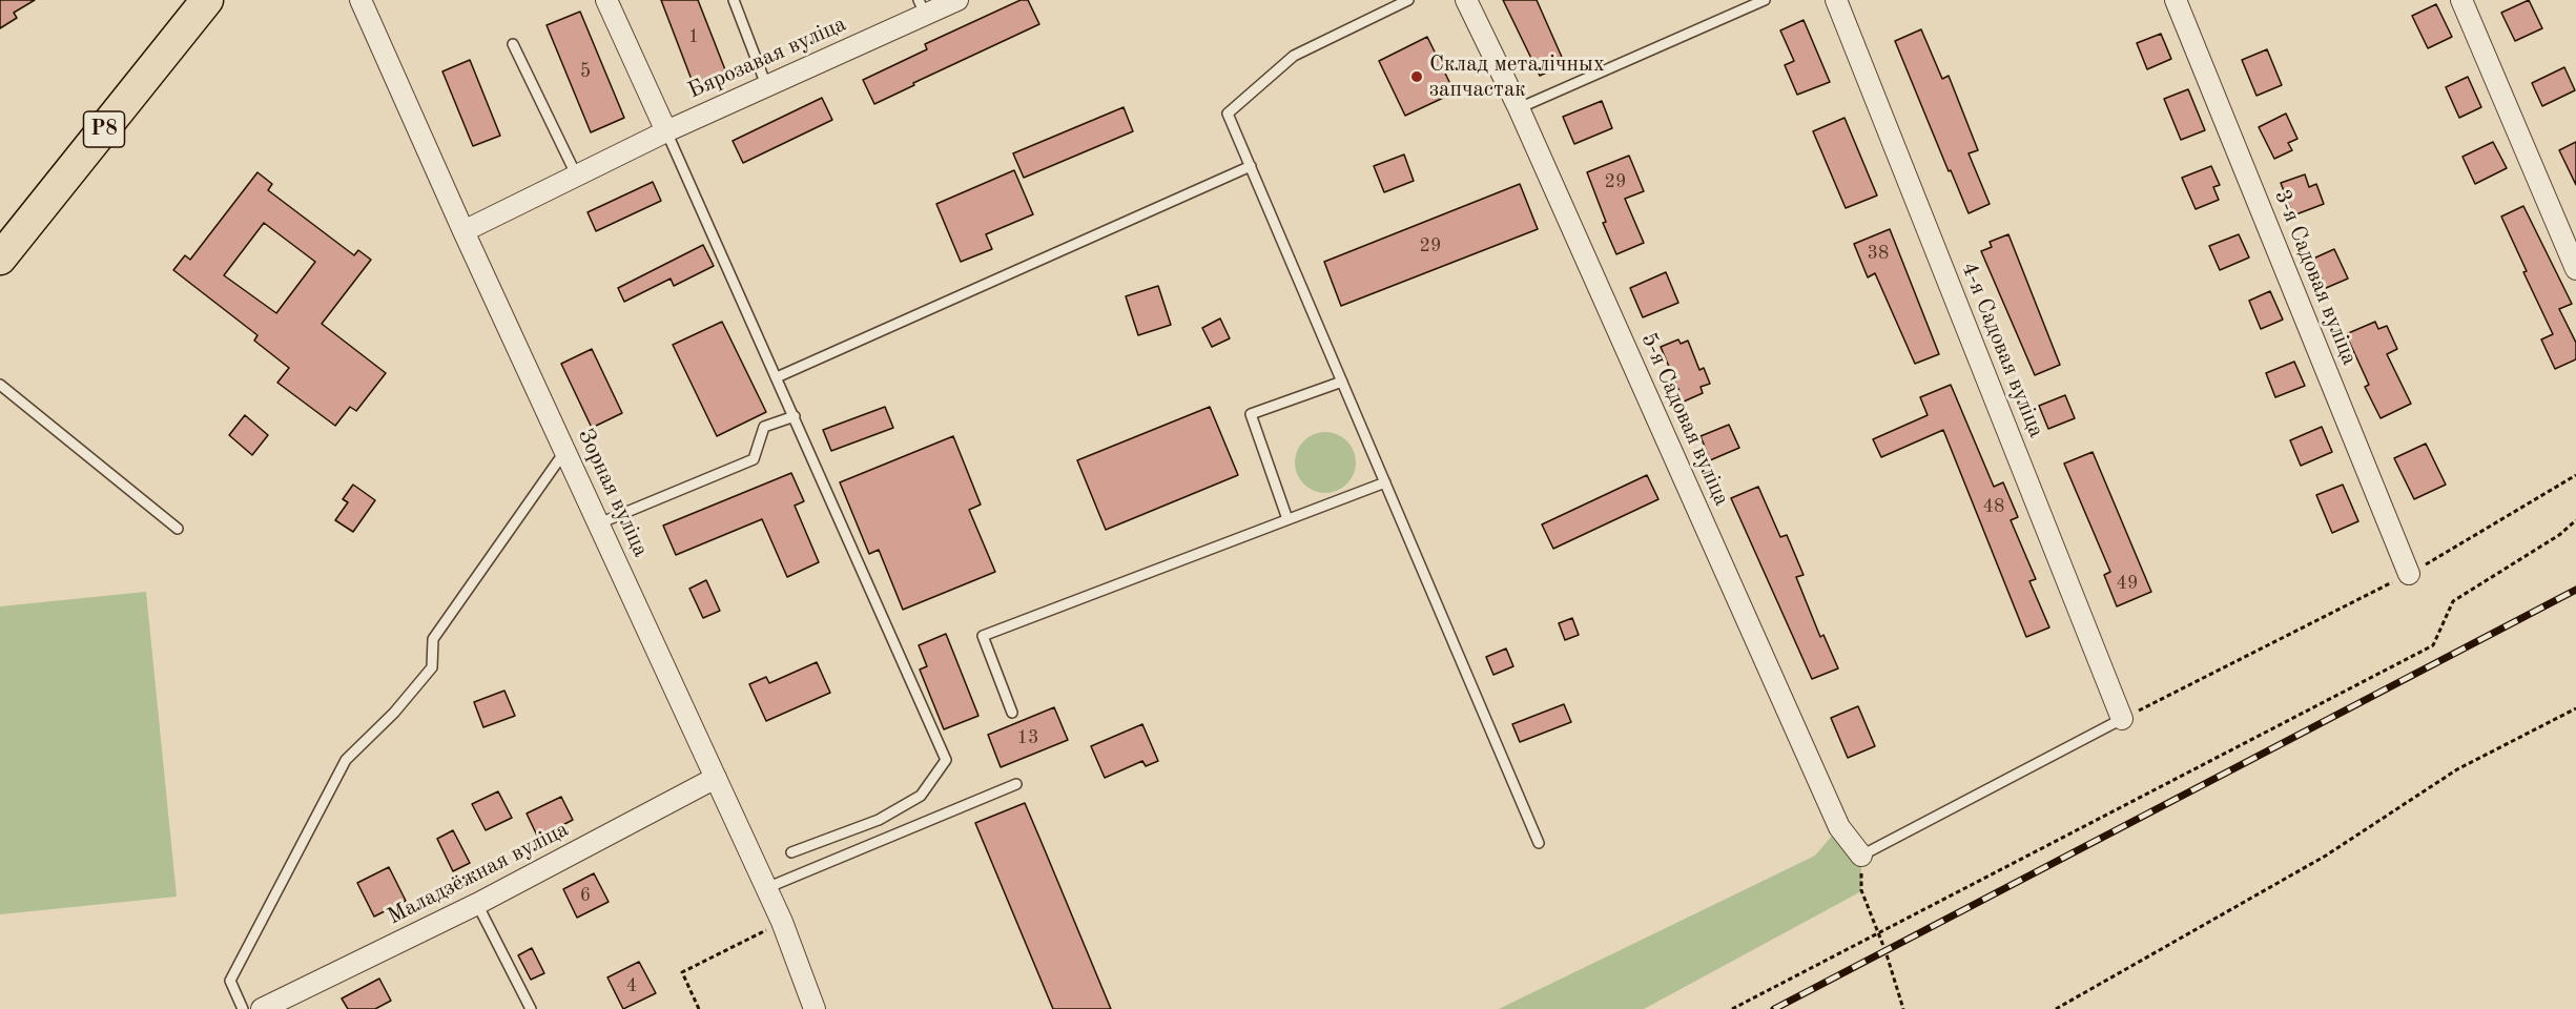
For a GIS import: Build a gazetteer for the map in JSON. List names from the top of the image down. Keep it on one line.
{"streets":{"main road":["Р8"],"street":["Бярозавая вуліца","3-я Садовая вуліца","4-я Садовая вуліца","5-я Садовая вуліца","Зорная вуліца","Маладзёжная вуліца"]},"crossings":[["Бярозавая вуліца","Зорная вуліца"],["Зорная вуліца","Маладзёжная вуліца"]],"places":["Склад металічных запчастак"],"house_numbers":["1","5","29","29","38","48","49","13","6","4"]}
